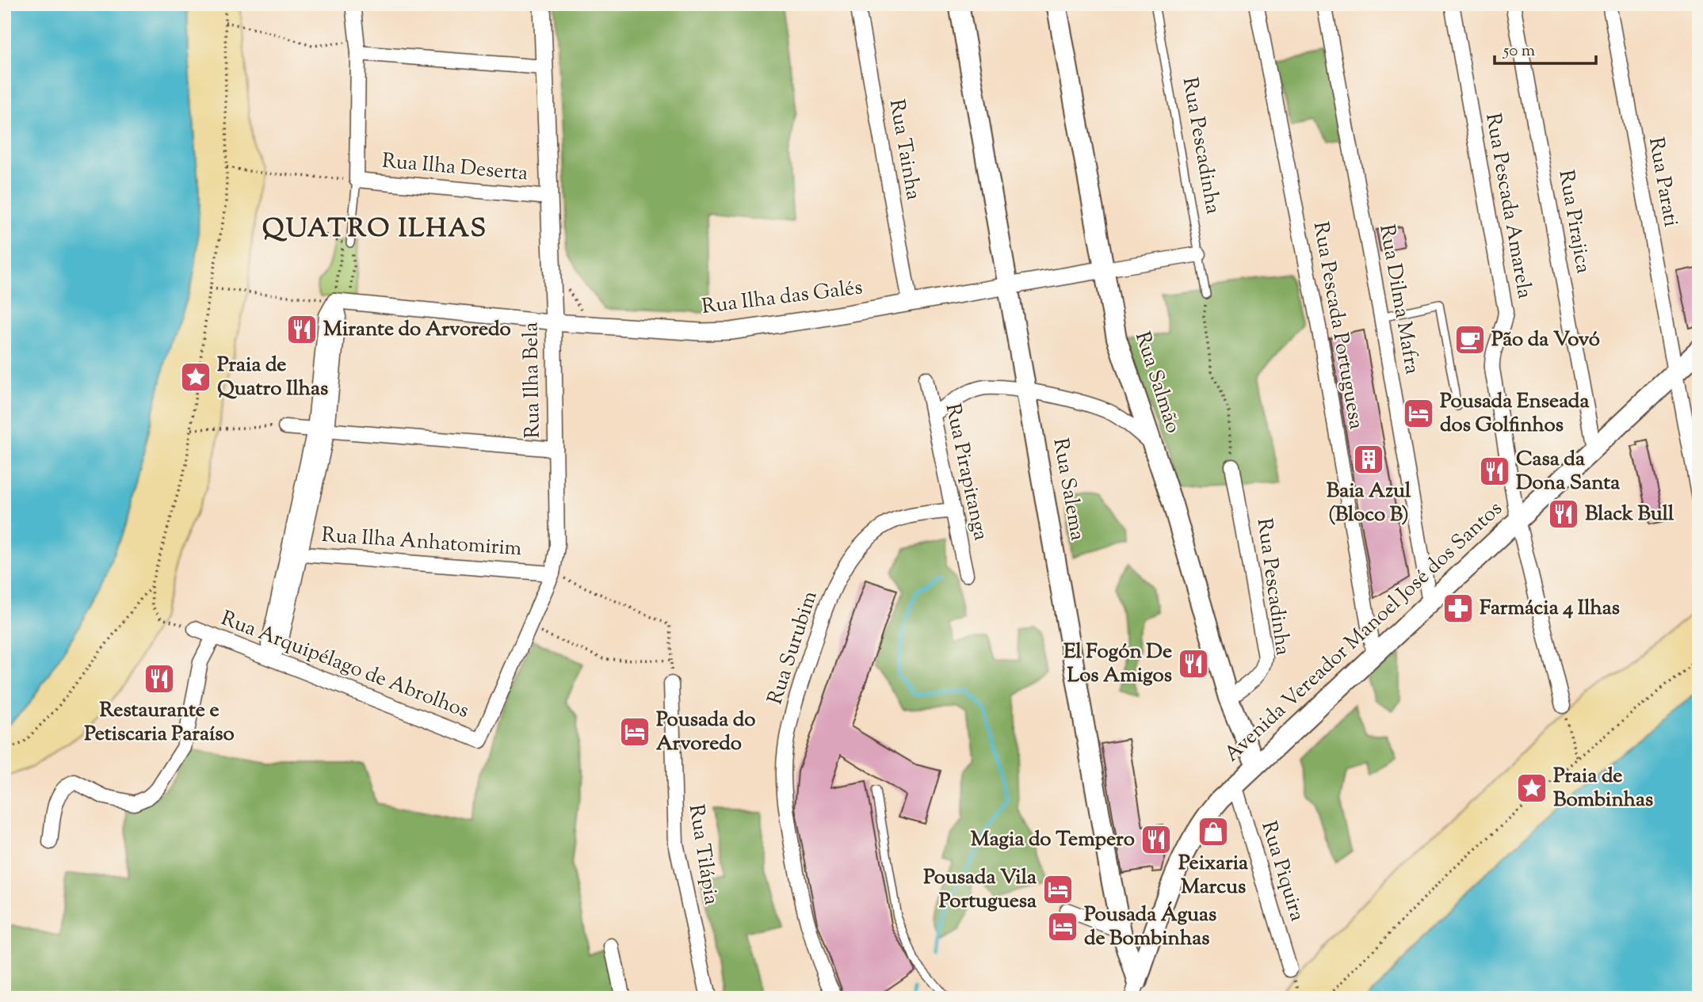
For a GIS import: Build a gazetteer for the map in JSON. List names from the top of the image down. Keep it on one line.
{"streets":{"main road":["Rua Salmão","Rua Salema","Avenida Vereador Manoel José dos Santos"],"street":["Rua Pescadinha","Rua Tainha","Rua Ilha Deserta","Rua Parati","Rua Pescada Amarela","Rua Pirajica","Rua Ilha das Galés","Rua Dilma Mafra","Rua Pescada Portuguesa","Rua Ilha Bela","Rua Pirapitanga","Rua Ilha Anhatomirim","Rua Surubim","Rua Arquipélago de Abrolhos","Rua Tilápia","Rua Piquira"]},"crossings":[["Rua Pescadinha","Rua Ilha das Galés"],["Rua Pescadinha","Rua Salmão"],["Rua Tainha","Rua Ilha das Galés"],["Rua Ilha Deserta","Rua Ilha Bela"],["Rua Parati","Avenida Vereador Manoel José dos Santos"],["Rua Pescada Amarela","Avenida Vereador Manoel José dos Santos"],["Rua Pirajica","Avenida Vereador Manoel José dos Santos"],["Rua Ilha das Galés","Rua Ilha Bela"],["Rua Ilha das Galés","Rua Salmão"],["Rua Ilha das Galés","Rua Salema"],["Rua Dilma Mafra","Avenida Vereador Manoel José dos Santos"],["Rua Pescada Portuguesa","Avenida Vereador Manoel José dos Santos"],["Rua Ilha Bela","Rua Ilha Anhatomirim"],["Rua Ilha Bela","Rua Arquipélago de Abrolhos"],["Rua Salmão","Avenida Vereador Manoel José dos Santos"],["Rua Pirapitanga","Rua Surubim"],["Rua Salema","Avenida Vereador Manoel José dos Santos"],["Avenida Vereador Manoel José dos Santos","Rua Piquira"]],"districts":["QUATRO ILHAS"],"places":{"restaurant":["Mirante do Arvoredo","Casa da Dona Santa","Black Bull","El Fogón De Los Amigos","Restaurante e Petiscaria Paraíso","Magia do Tempero"],"cafe":["Pão da Vovó"],"place":["Praia de Quatro Ilhas","Praia de Bombinhas"],"hotel":["Pousada Enseada dos Golfinhos","Pousada do Arvoredo","Pousada Vila Portuguesa","Pousada Águas de Bombinhas"],"building":["Baia Azul (Bloco B)"],"pharmacy":["Farmácia 4 Ilhas"],"shop":["Peixaria Marcus"]},"scale_bar":"50 m"}
